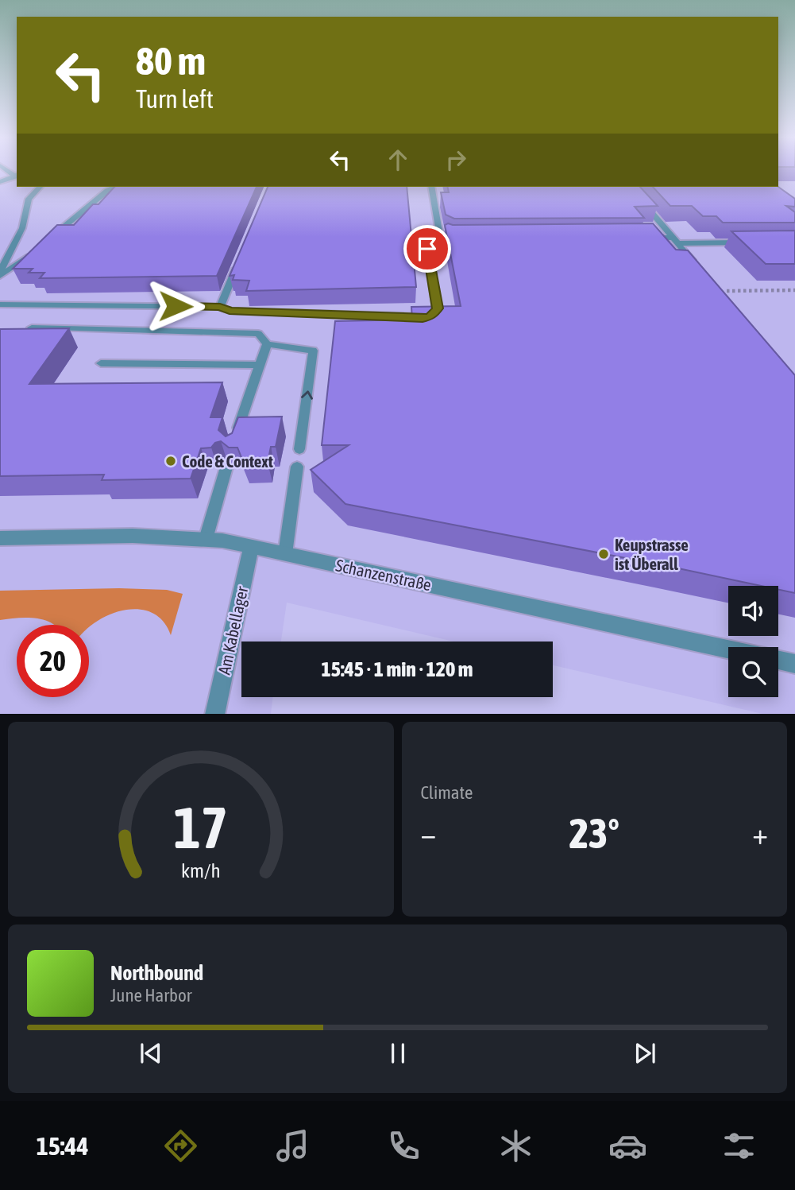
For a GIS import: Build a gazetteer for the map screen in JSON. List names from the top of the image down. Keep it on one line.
{"streets":{"street":["Schanzenstraße","Am Kabellager"]},"crossings":[["Schanzenstraße","Am Kabellager"]],"places":["Code & Context","Keupstrasse ist Überall"],"page":{"turn":["80 m","Turn left"],"limit":"20","trip":"15:45 · 1 min · 120 m","tile":"Climate","heat":["−","23°","+"],"song":["Northbound","June Harbor"],"tabs":"15:44","gauge":["17","km/h"]}}
